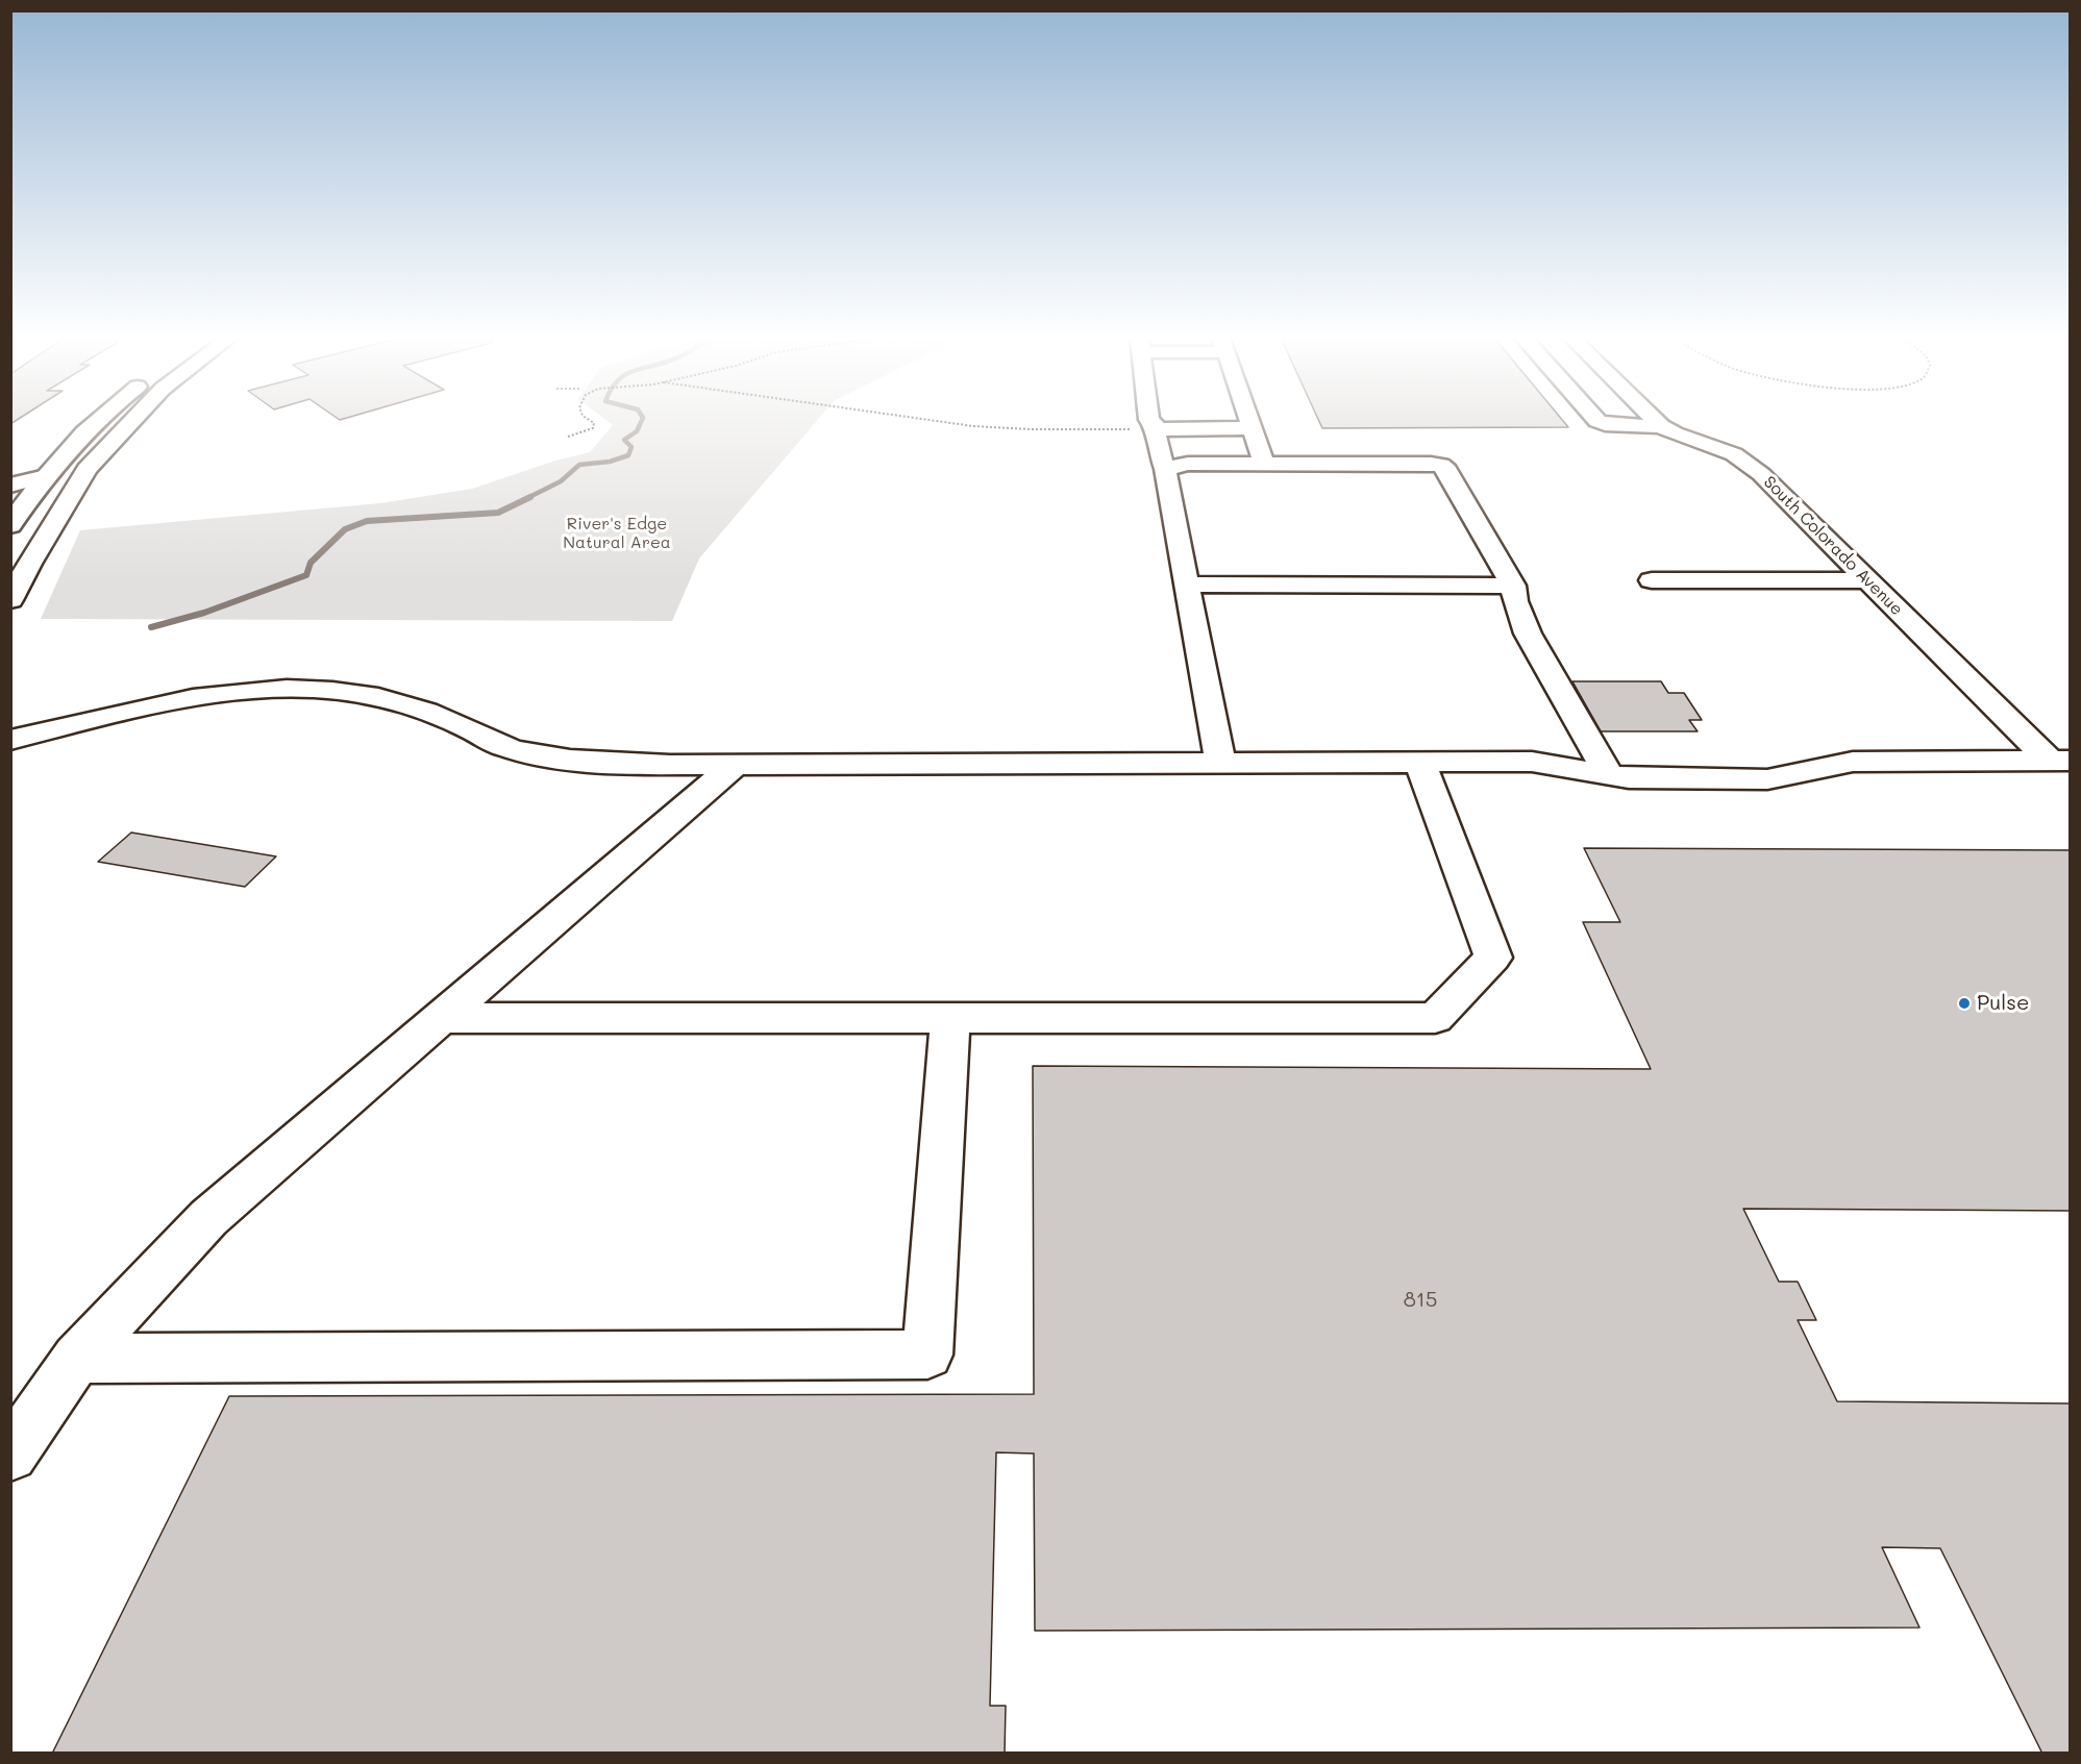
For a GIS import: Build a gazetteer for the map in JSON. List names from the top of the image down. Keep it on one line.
{"streets":{"street":["South Colorado Avenue"]},"parks":["River's Edge Natural Area"],"places":["Pulse"],"house_numbers":["815"]}
